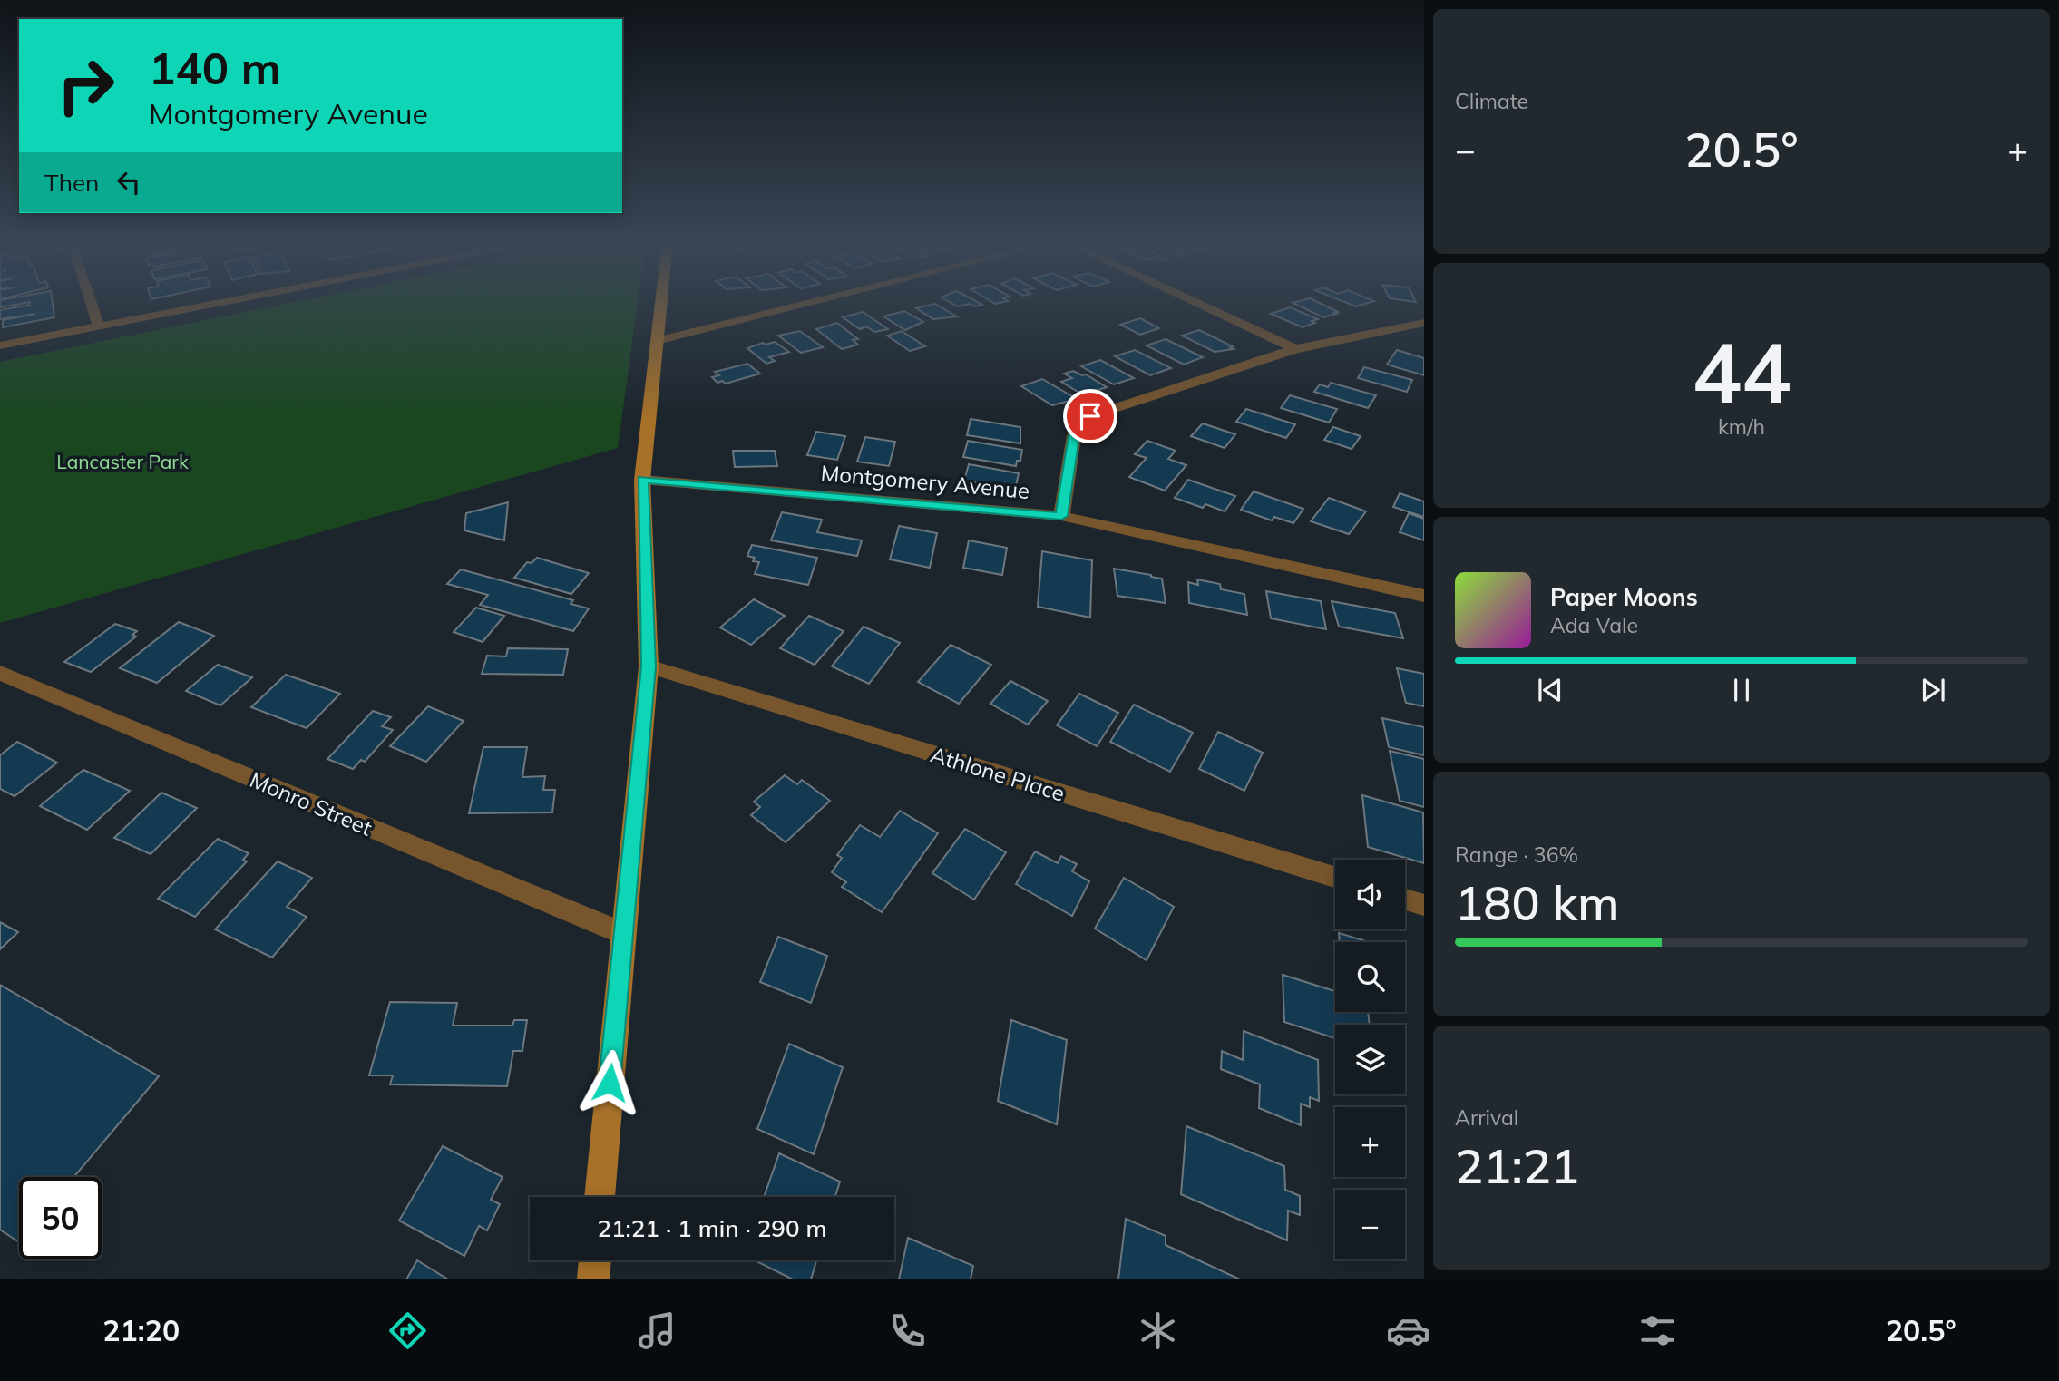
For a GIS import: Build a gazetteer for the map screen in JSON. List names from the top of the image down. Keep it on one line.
{"streets":{"street":["Montgomery Avenue","Athlone Place","Monro Street"]},"parks":["Lancaster Park"],"page":{"tile":["Climate",["44","km/h"],["Range · 36%","180 km"],["Arrival","21:21"]],"turn":["140 m","Montgomery Avenue"],"heat":["−","20.5°","+"],"then":"Then","song":["Paper Moons","Ada Vale"],"map_buttons":["+","−"],"limit":"50","trip":"21:21 · 1 min · 290 m","tabs":["21:20","20.5°"]}}
